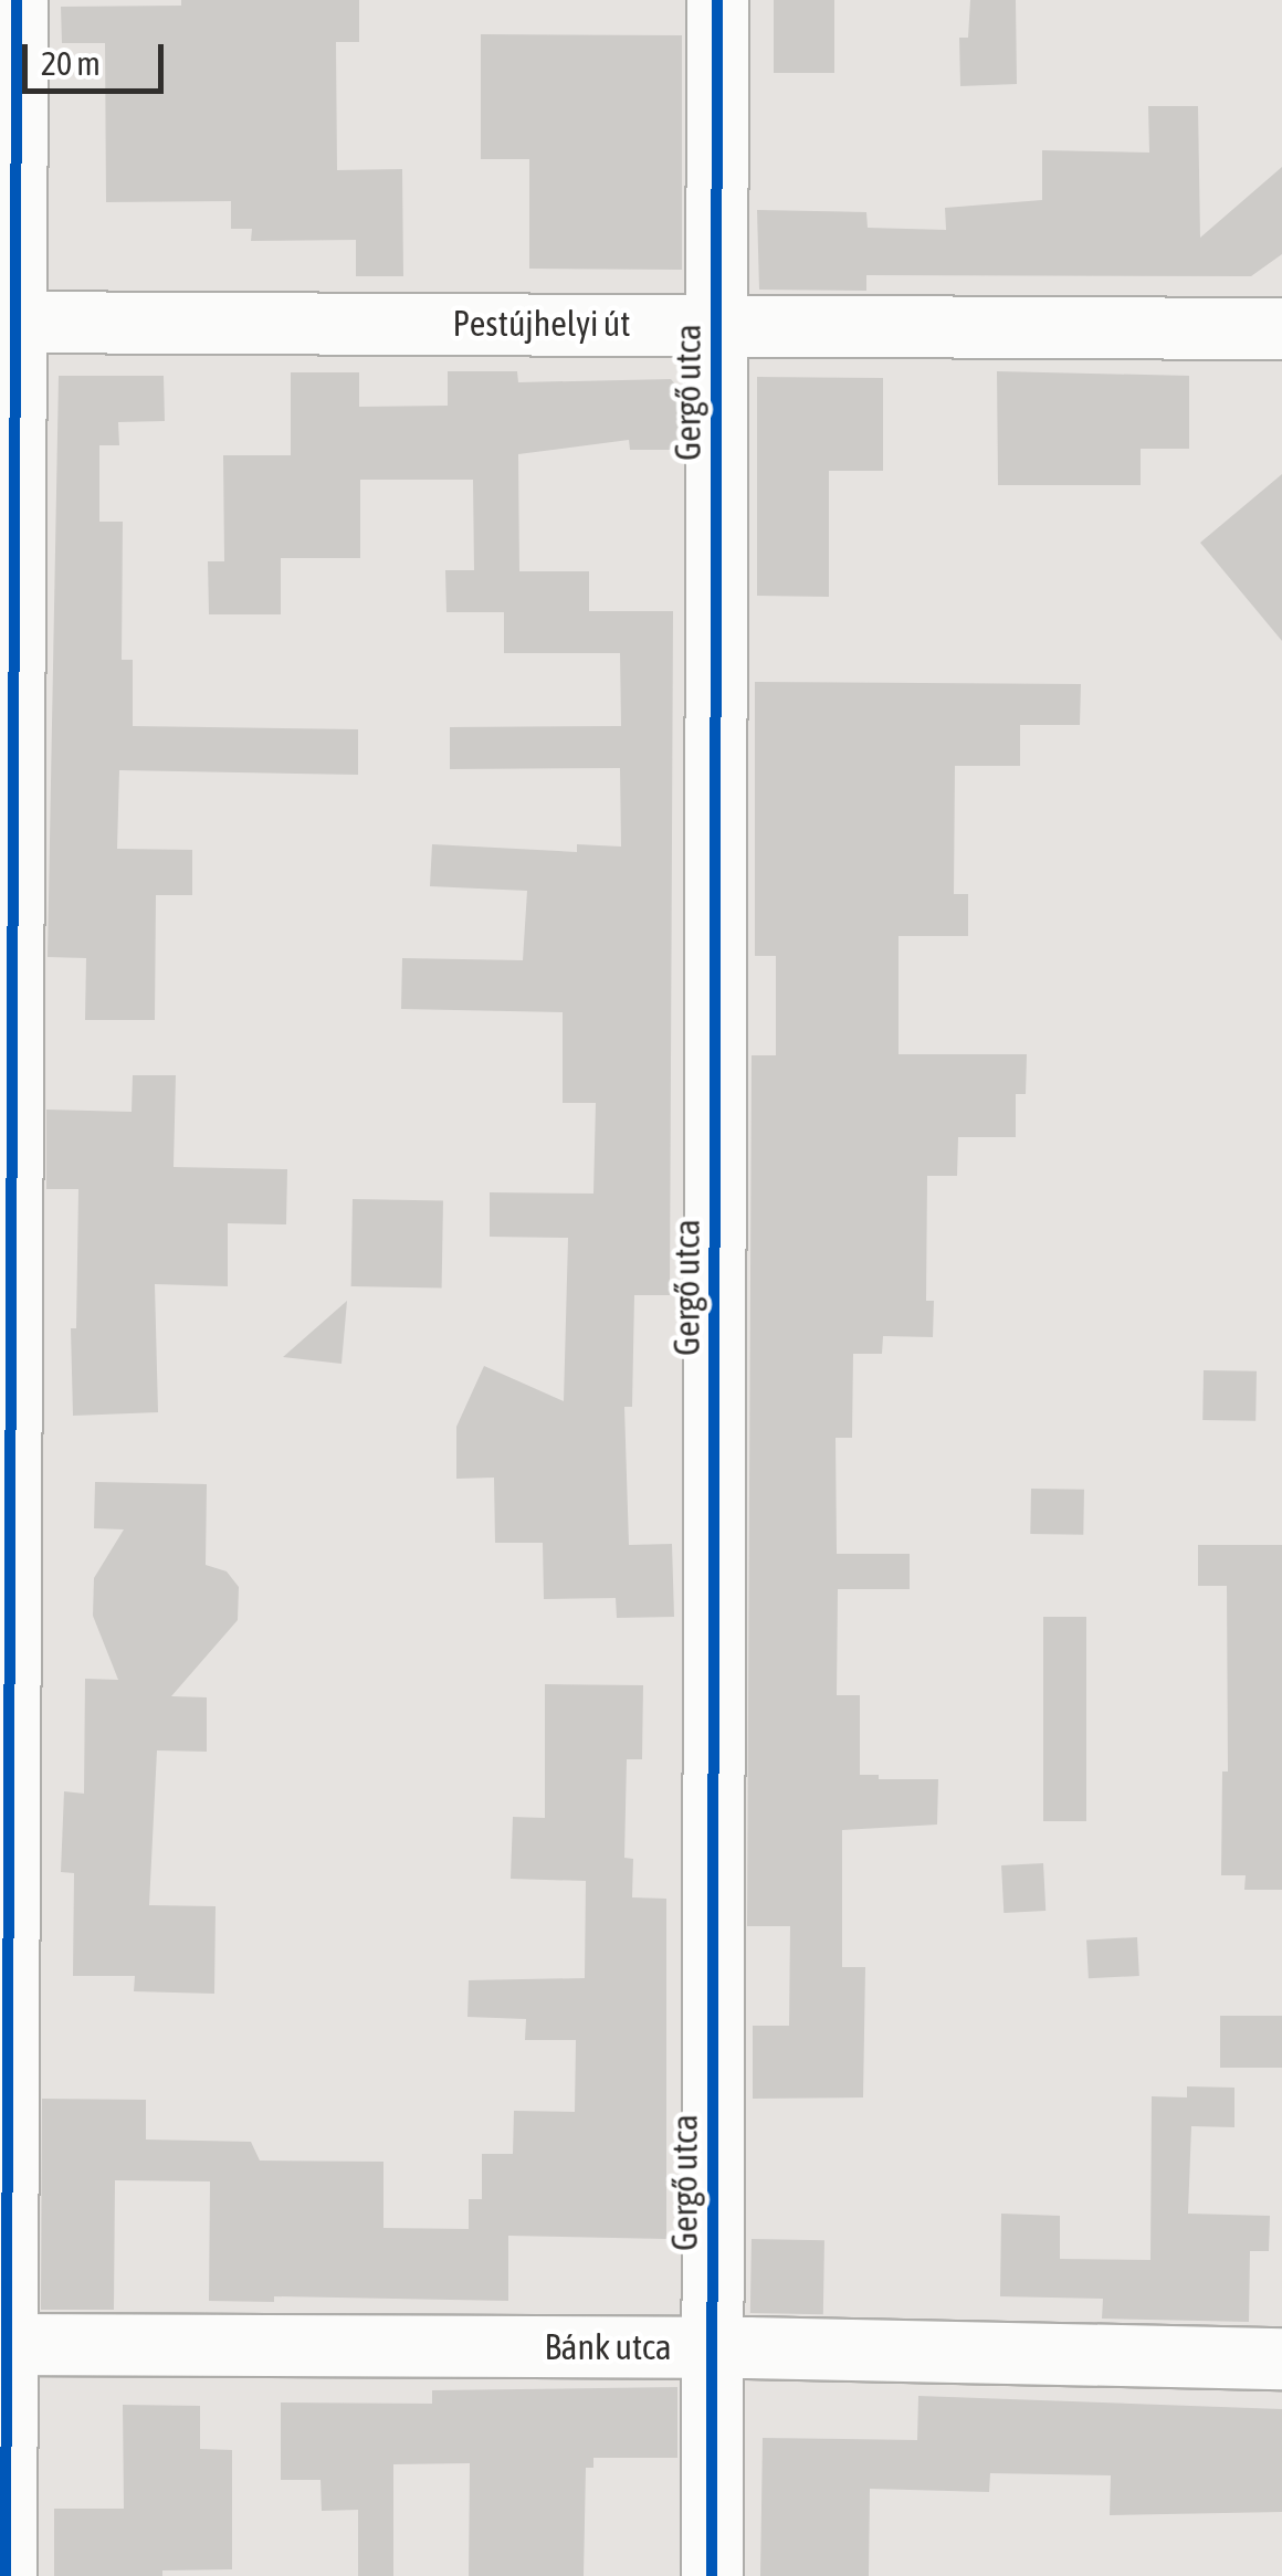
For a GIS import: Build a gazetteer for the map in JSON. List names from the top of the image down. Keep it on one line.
{"streets":{"street":["Pestújhelyi út","Gergő utca","Bánk utca"]},"crossings":[["Pestújhelyi út","Gergő utca"],["Gergő utca","Bánk utca"]],"scale_bar":"20 m"}
